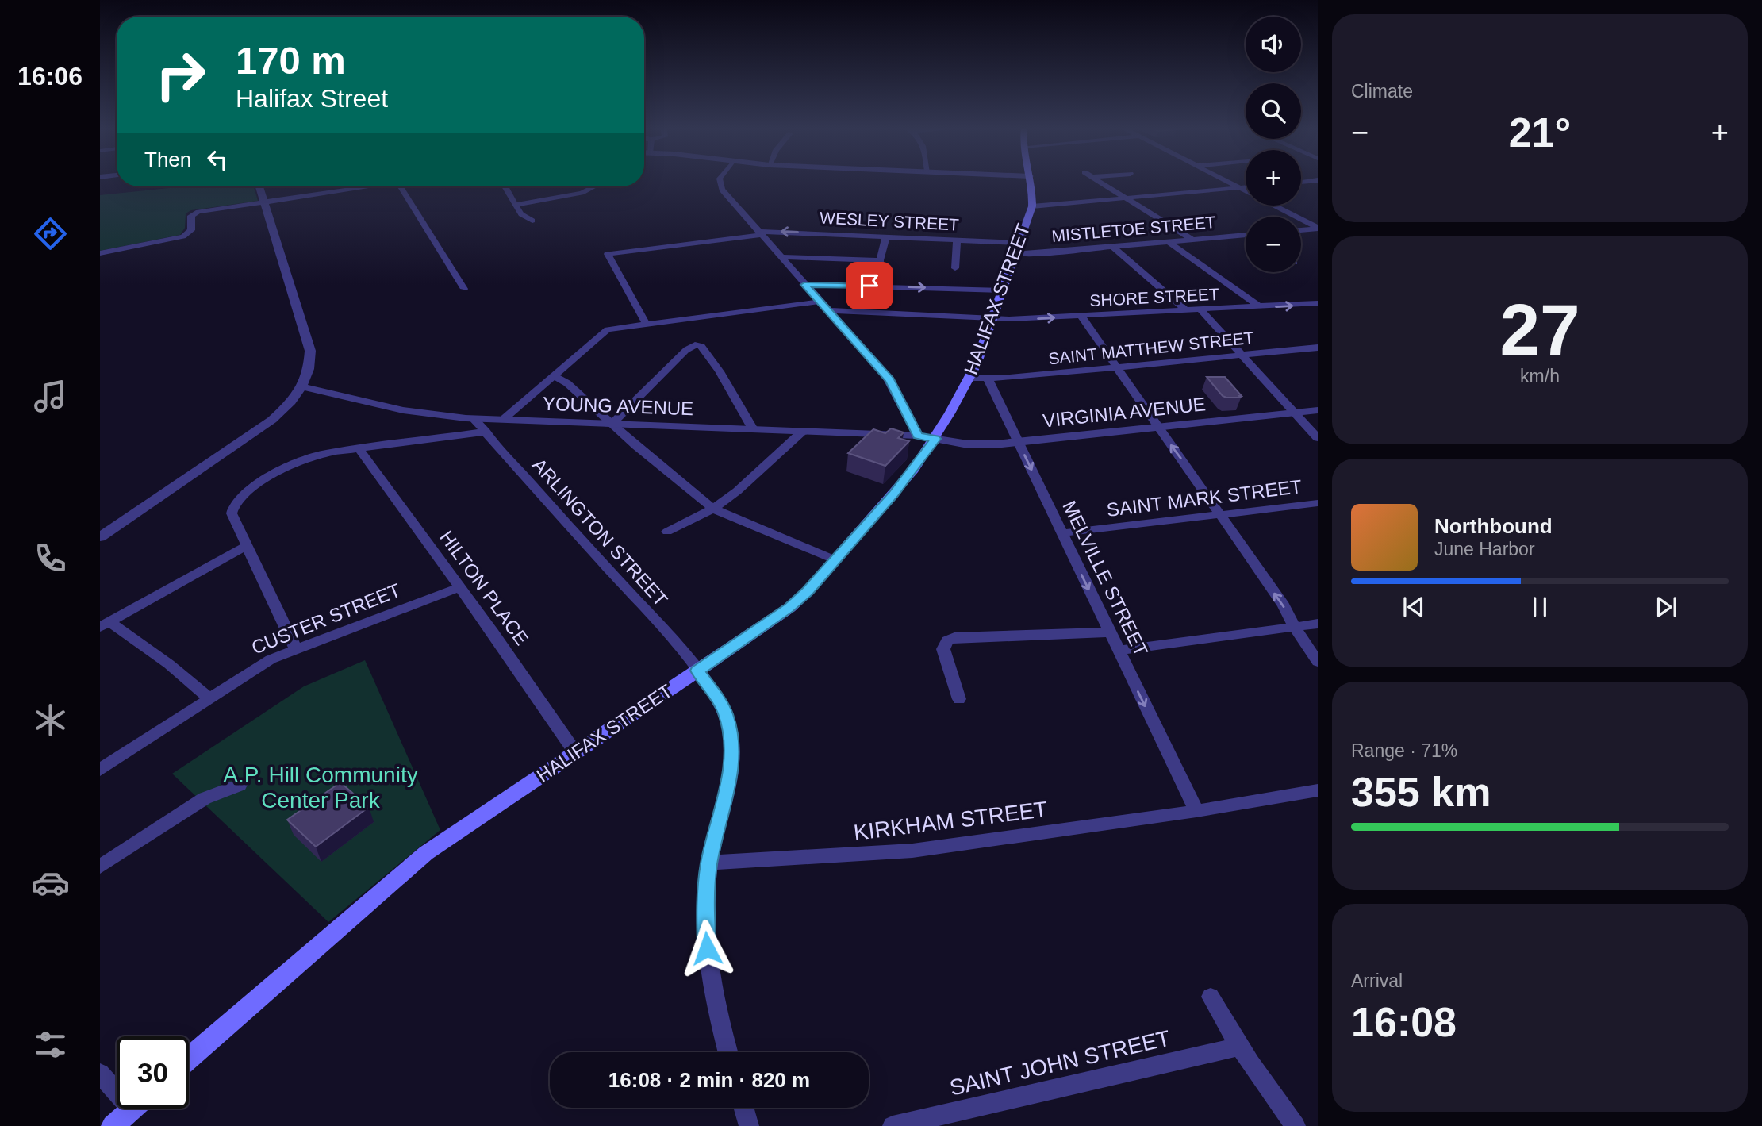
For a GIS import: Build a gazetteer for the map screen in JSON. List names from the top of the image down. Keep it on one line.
{"streets":{"main road":["HALIFAX STREET"],"street":["WESLEY STREET","MISTLETOE STREET","SHORE STREET","SAINT MATTHEW STREET","YOUNG AVENUE","VIRGINIA AVENUE","SAINT MARK STREET","ARLINGTON STREET","MELVILLE STREET","HILTON PLACE","CUSTER STREET","KIRKHAM STREET","SAINT JOHN STREET"]},"crossings":[["WESLEY STREET","HALIFAX STREET"],["MISTLETOE STREET","HALIFAX STREET"],["SHORE STREET","HALIFAX STREET"],["HALIFAX STREET","YOUNG AVENUE"],["HALIFAX STREET","VIRGINIA AVENUE"],["HALIFAX STREET","ARLINGTON STREET"],["HALIFAX STREET","HILTON PLACE"],["SAINT MATTHEW STREET","MELVILLE STREET"],["YOUNG AVENUE","VIRGINIA AVENUE"],["YOUNG AVENUE","ARLINGTON STREET"],["VIRGINIA AVENUE","MELVILLE STREET"],["SAINT MARK STREET","MELVILLE STREET"],["ARLINGTON STREET","KIRKHAM STREET"],["MELVILLE STREET","KIRKHAM STREET"],["HILTON PLACE","CUSTER STREET"]],"one_way":["MELVILLE STREET"],"parks":["A.P. Hill Community Center Park"],"page":{"tabs":"16:06","tile":["Climate",["27","km/h"],["Range · 71%","355 km"],["Arrival","16:08"]],"map_buttons":["+","−"],"turn":["170 m","Halifax Street"],"heat":["−","21°","+"],"then":"Then","song":["Northbound","June Harbor"],"limit":"30","trip":"16:08 · 2 min · 820 m"}}
